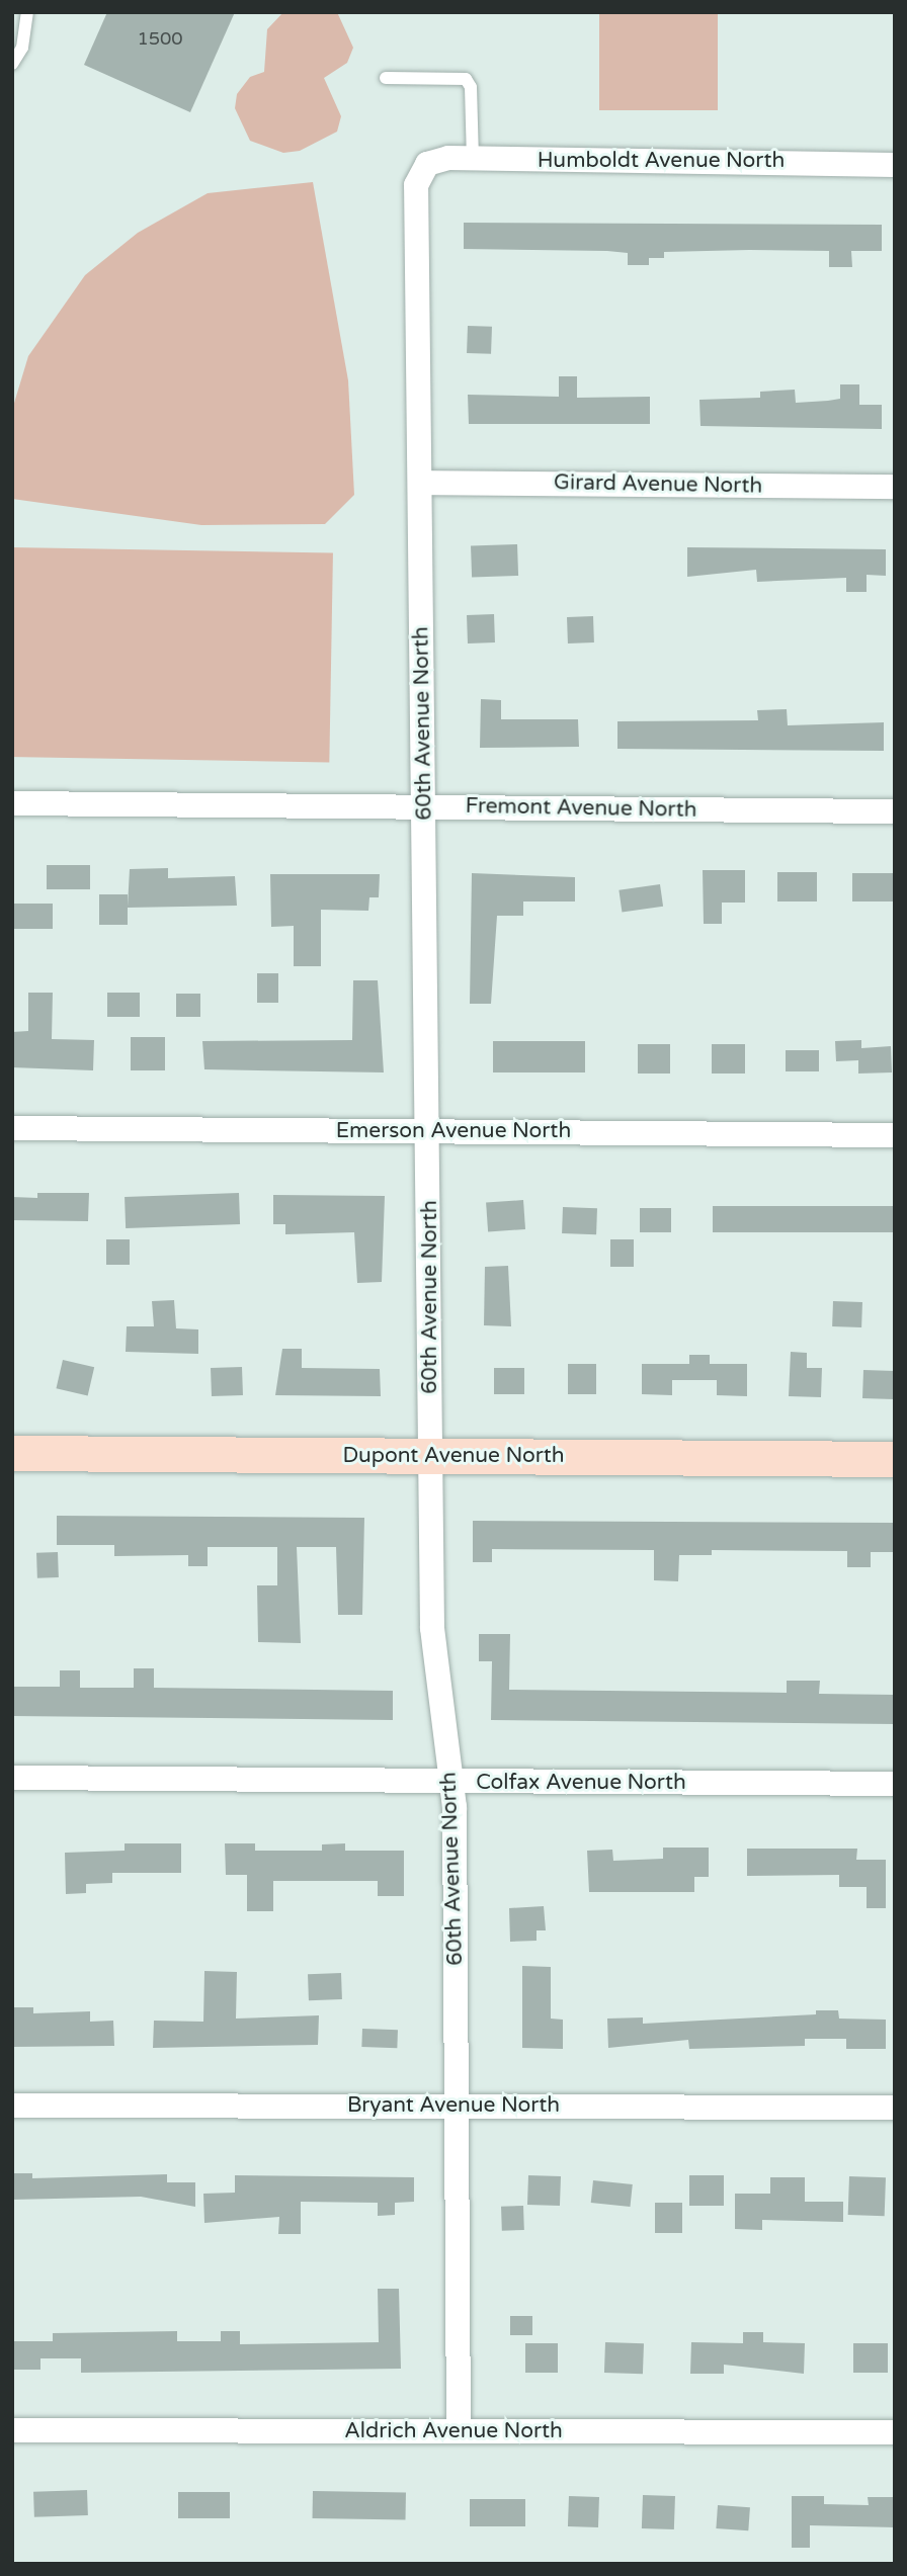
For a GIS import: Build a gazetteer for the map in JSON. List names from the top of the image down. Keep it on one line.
{"streets":{"street":["Humboldt Avenue North","Girard Avenue North","60th Avenue North","Fremont Avenue North","Emerson Avenue North","Dupont Avenue North","Colfax Avenue North","Bryant Avenue North","Aldrich Avenue North"]},"crossings":[["Humboldt Avenue North","60th Avenue North"],["Girard Avenue North","60th Avenue North"],["60th Avenue North","Fremont Avenue North"],["60th Avenue North","Emerson Avenue North"],["60th Avenue North","Dupont Avenue North"],["60th Avenue North","Colfax Avenue North"],["60th Avenue North","Bryant Avenue North"],["60th Avenue North","Aldrich Avenue North"]],"house_numbers":["1500"]}
